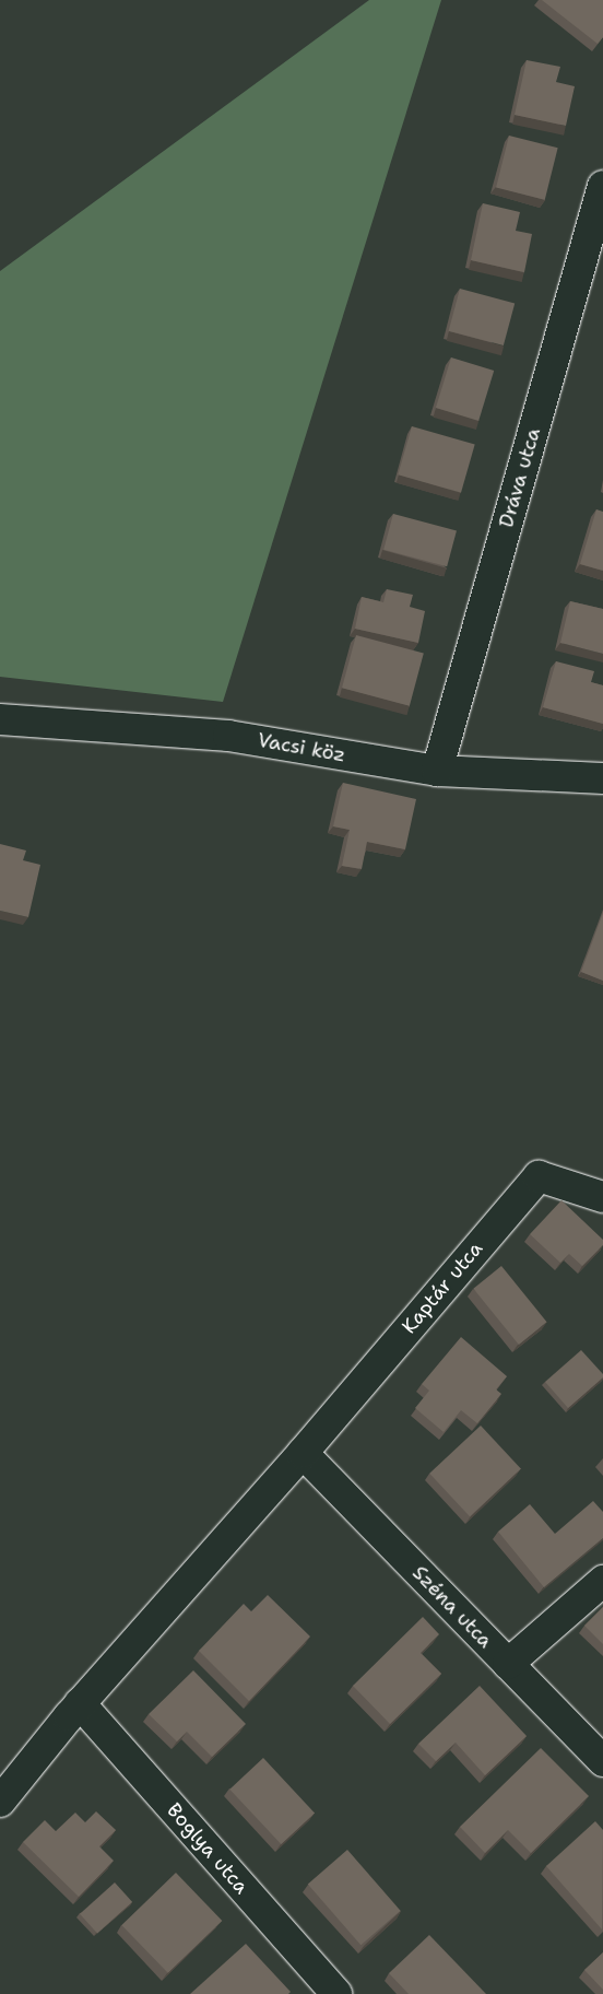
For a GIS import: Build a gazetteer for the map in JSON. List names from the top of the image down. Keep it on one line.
{"streets":{"street":["Dráva utca","Vacsi köz","Kaptár utca","Széna utca","Boglya utca"]},"crossings":[["Dráva utca","Vacsi köz"],["Kaptár utca","Széna utca"]]}
